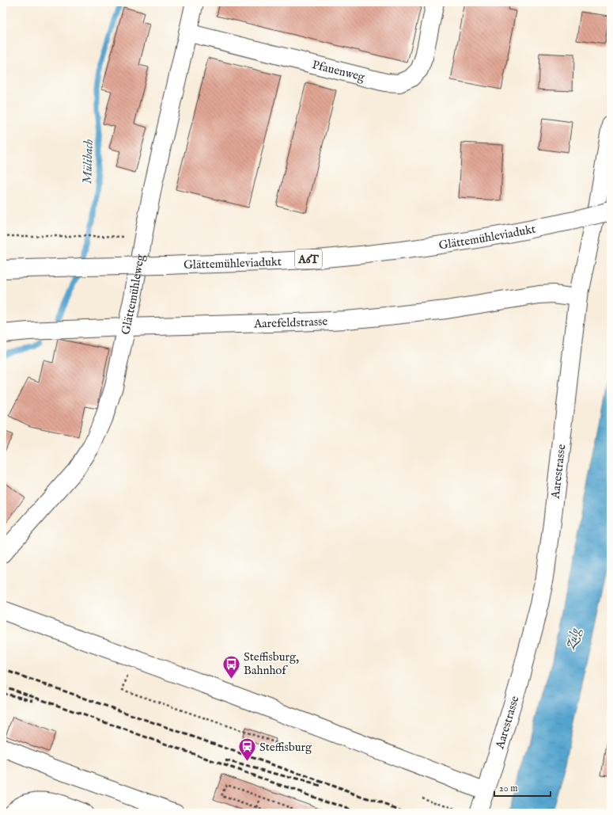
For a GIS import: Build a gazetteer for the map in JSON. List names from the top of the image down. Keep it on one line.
{"streets":{"main road":["Pfauenweg","Glättemühleviadukt","A6T","Glättemühleweg","Aarefeldstrasse","Aarestrasse"]},"crossings":[["Pfauenweg","Glättemühleweg"],["Glättemühleweg","Aarefeldstrasse"],["Aarefeldstrasse","Aarestrasse"]],"water":["Mülibach","Zulg"],"places":{"bus stop":["Steffisburg, Bahnhof"],"station":["Steffisburg"]},"scale_bar":"20 m"}
